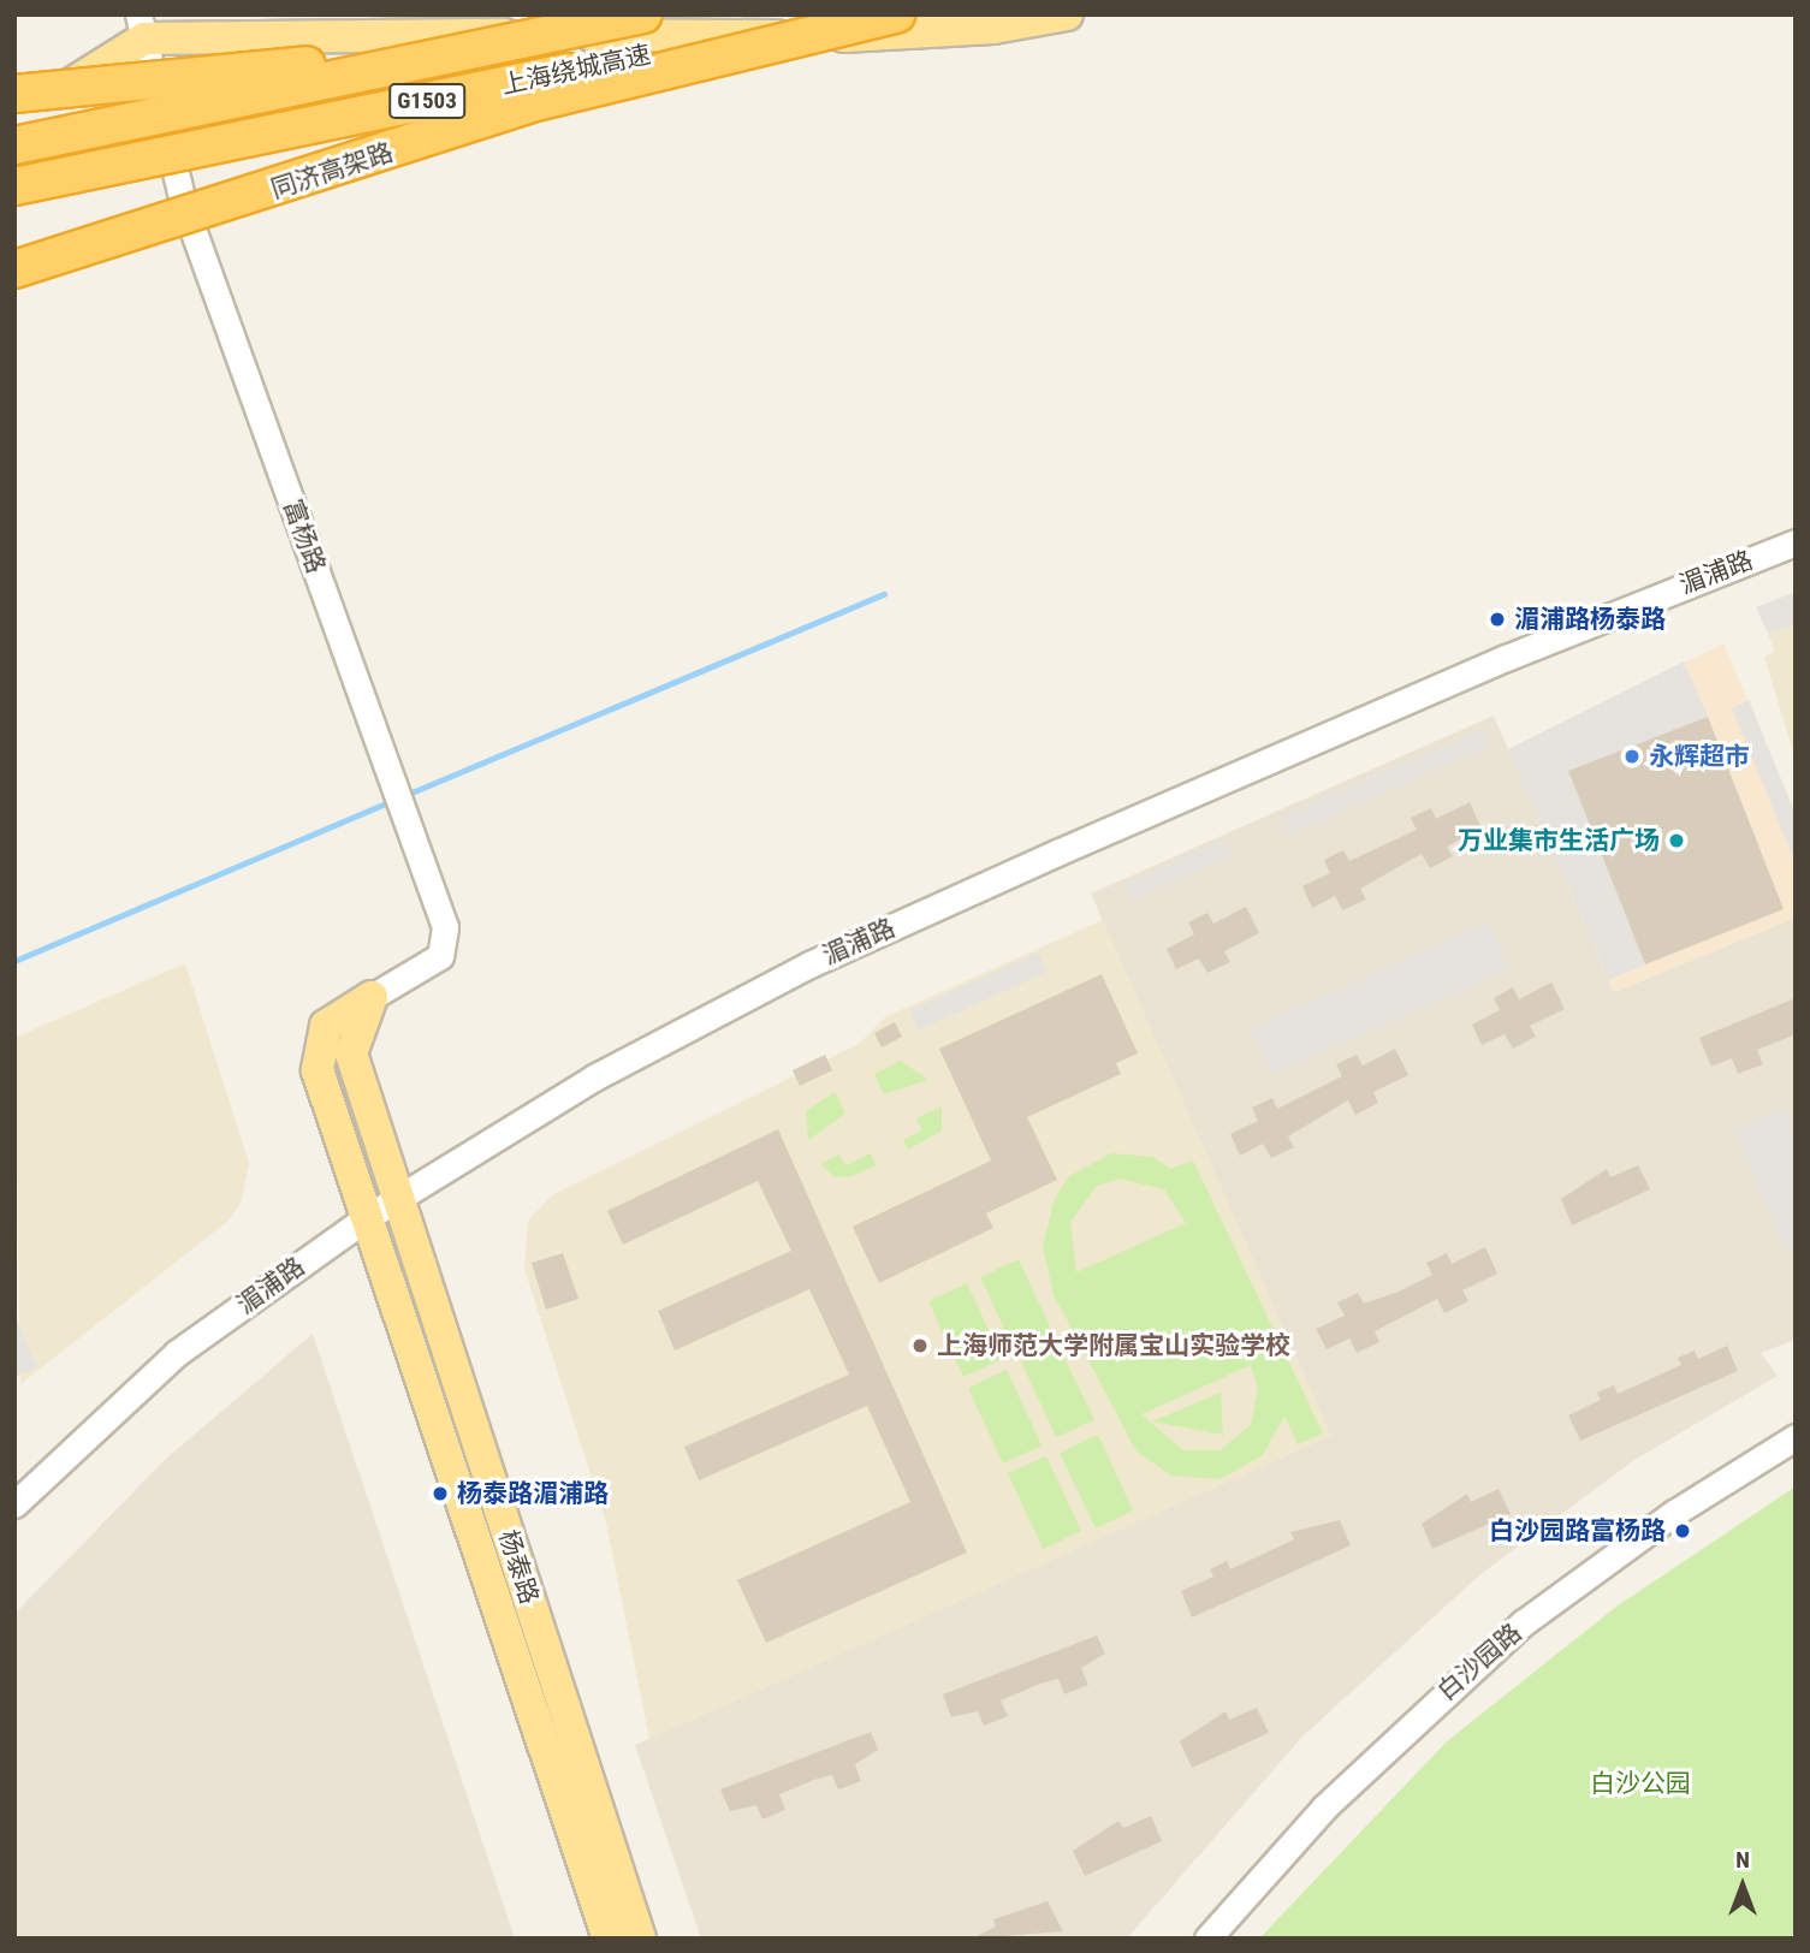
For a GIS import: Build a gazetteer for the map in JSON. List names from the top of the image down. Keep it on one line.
{"streets":{"highway":["上海绕城高速","G1503","同济高架路"],"main road":["杨泰路"],"street":["富杨路","湄浦路","白沙园路"]},"crossings":[["富杨路","杨泰路"],["湄浦路","杨泰路"]],"parks":["白沙公园"],"places":["湄浦路杨泰路","永辉超市","万业集市生活广场","上海师范大学附属宝山实验学校","杨泰路湄浦路","白沙园路富杨路"],"north":"top"}
